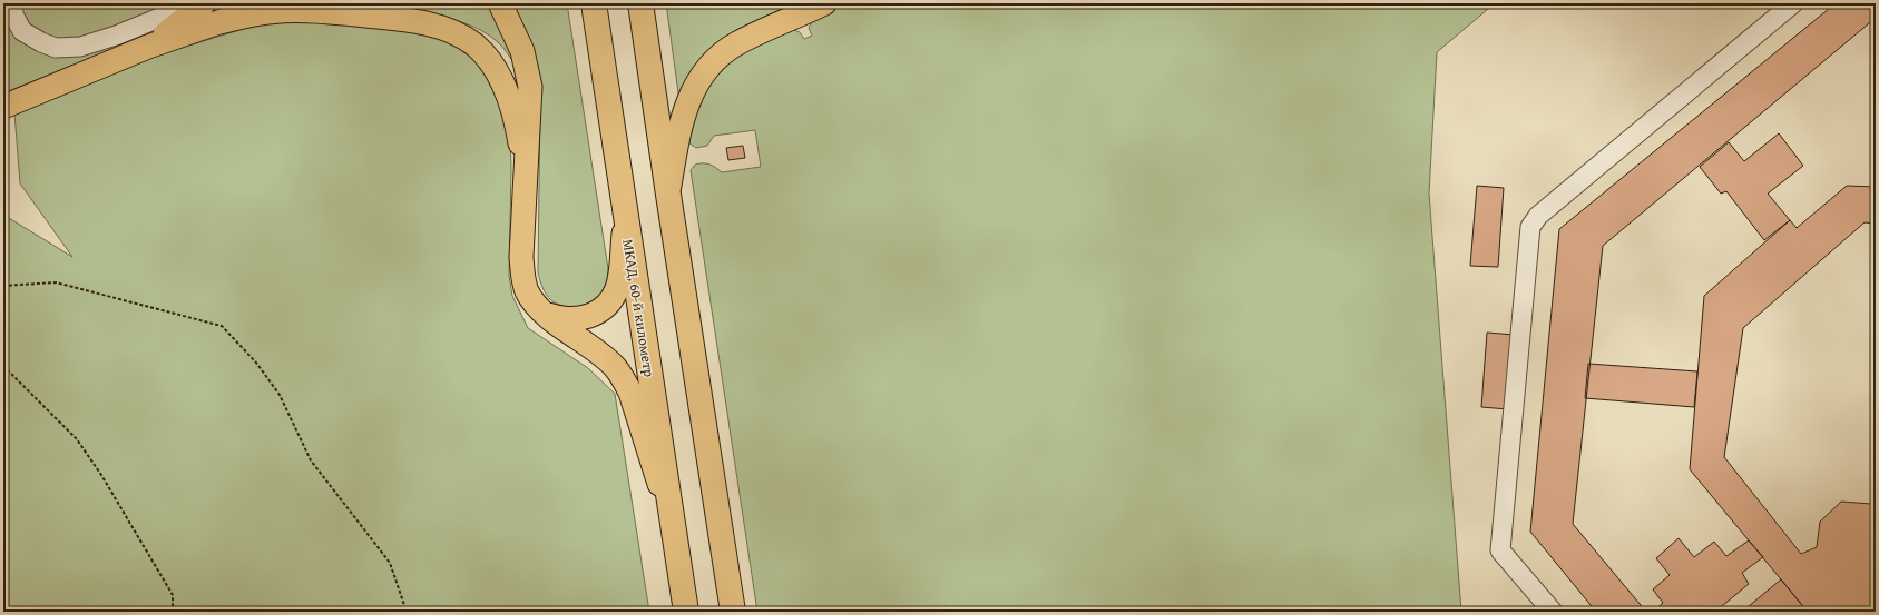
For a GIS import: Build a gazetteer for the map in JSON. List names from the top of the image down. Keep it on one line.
{"streets":{"highway":["МКАД, 60-й километр"]}}
